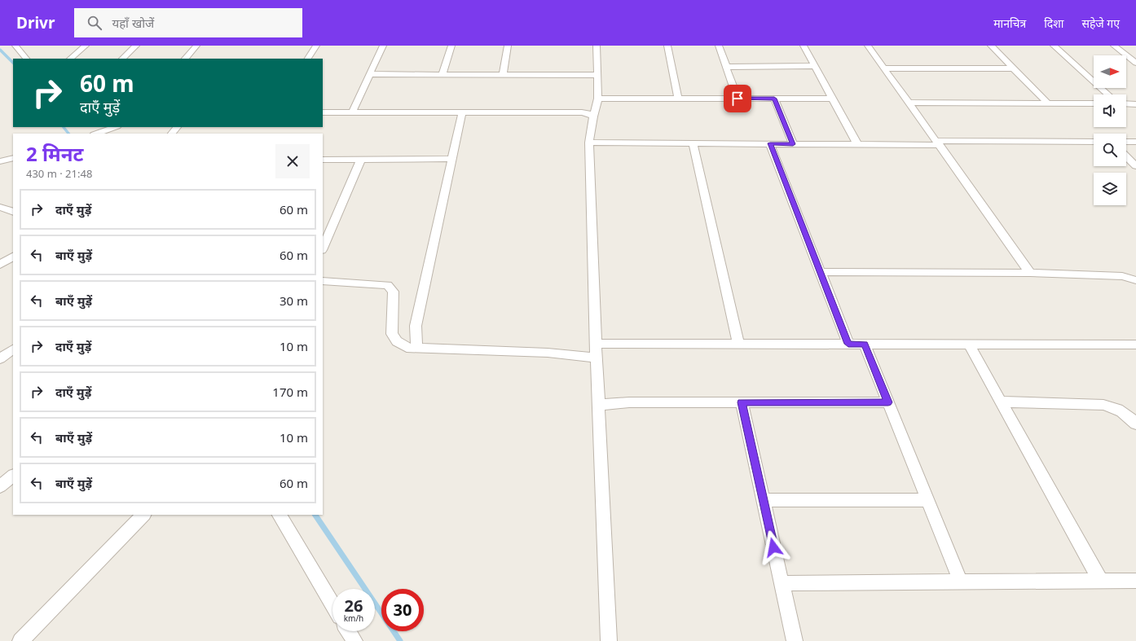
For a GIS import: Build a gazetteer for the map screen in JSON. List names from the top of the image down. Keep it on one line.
{"north":"right","page":{"header":"Drivr","search":"यहाँ खोजें","nav":["मानचित्र","दिशा","सहेजे गए"],"turn":["60 m","दाएँ मुड़ें"],"heading":["2 मिनट","430 m · 21:48"],"list":[{"name":"दाएँ मुड़ें","value":"60 m"},{"name":"बाएँ मुड़ें","value":"60 m"},{"name":"बाएँ मुड़ें","value":"30 m"},{"name":"दाएँ मुड़ें","value":"10 m"},{"name":"दाएँ मुड़ें","value":"170 m"},{"name":"बाएँ मुड़ें","value":"10 m"},{"name":"बाएँ मुड़ें","value":"60 m"}],"speed":"26 km/h","limit":"30"}}
